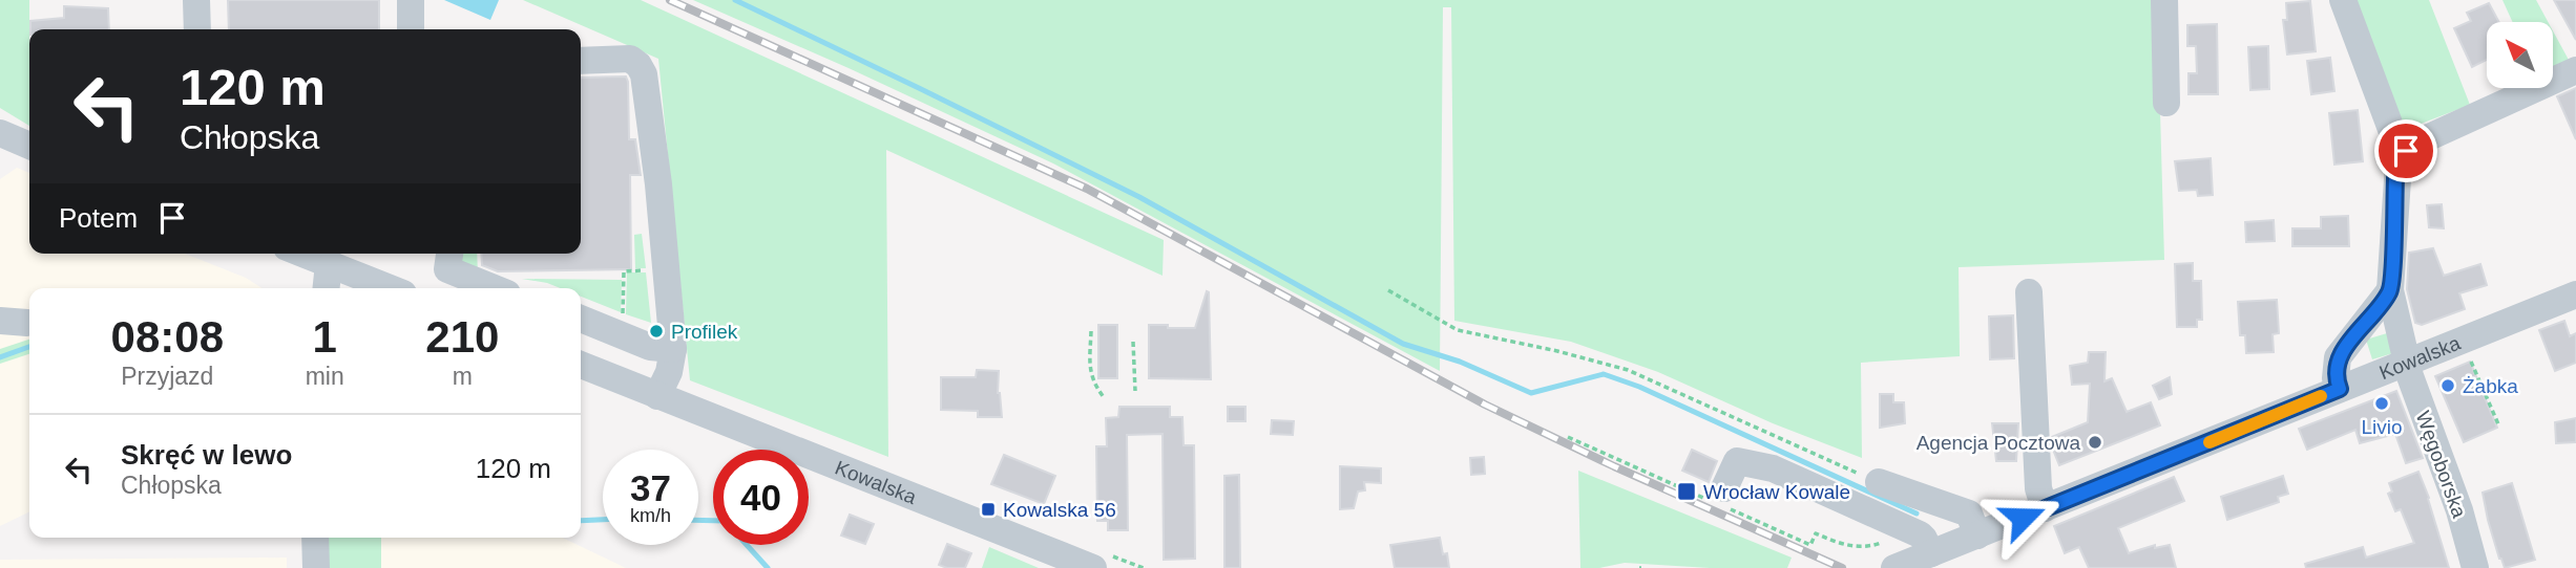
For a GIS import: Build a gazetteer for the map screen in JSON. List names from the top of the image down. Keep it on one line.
{"streets":{"street":["Kowalska","Węgoborska"]},"crossings":[["Kowalska","Węgoborska"]],"places":{"other":["Profilek","Żabka","Livio","Agencja Pocztowa"],"transit":["Wrocław Kowale","Kowalska 56"]},"north":"top left","page":{"turn":["120 m","Chłopska"],"then":"Potem","eta":["08:08","Przyjazd","1","min","210","m"],"list":[{"name":"Skręć w lewo","note":"Chłopska","value":"120 m"}],"speed":"37 km/h","limit":"40"}}
